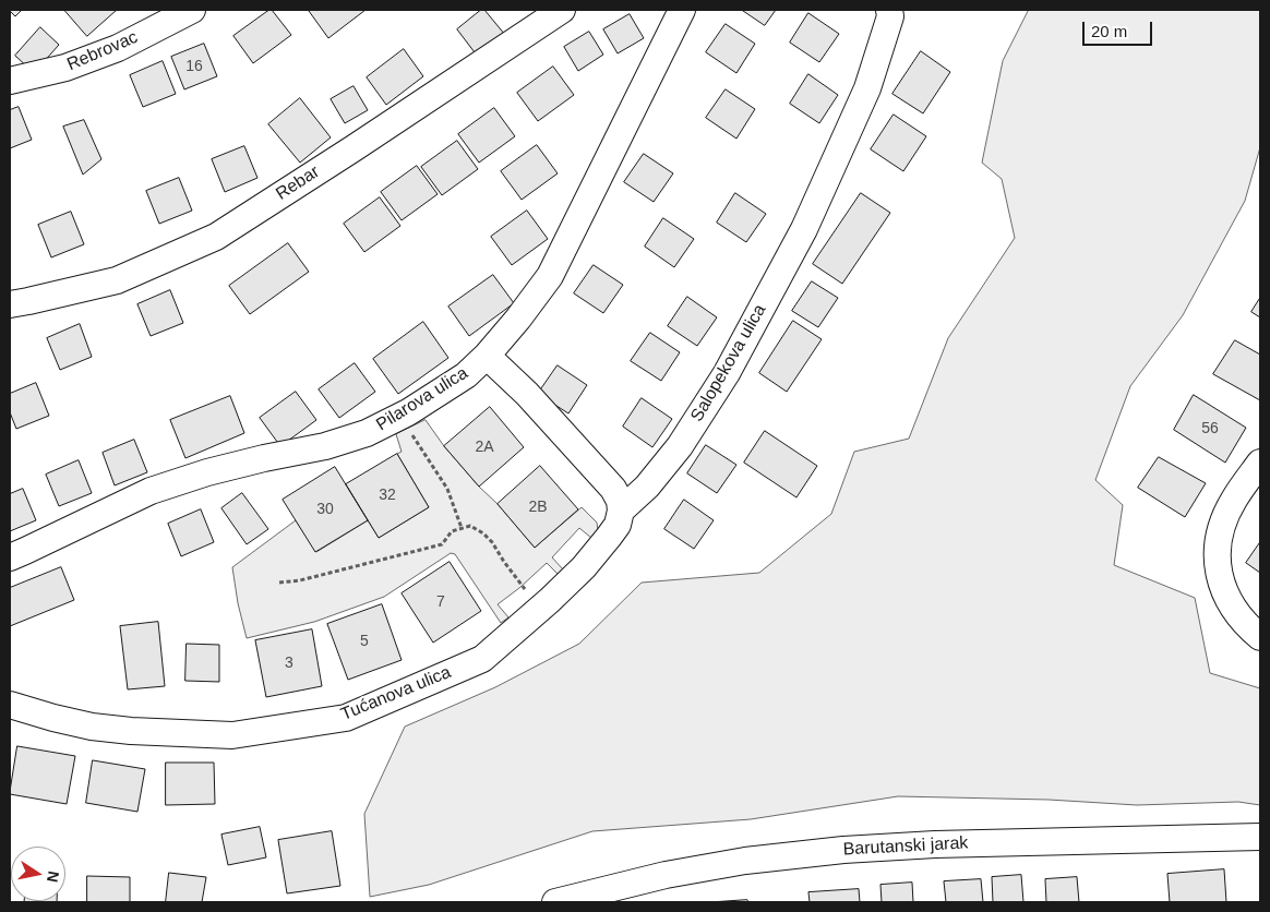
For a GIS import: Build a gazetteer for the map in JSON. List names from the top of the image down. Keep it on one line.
{"streets":{"street":["Rebrovac","Rebar","Salopekova ulica","Pilarova ulica","Tućanova ulica","Barutanski jarak"]},"crossings":[["Salopekova ulica","Tućanova ulica"]],"house_numbers":["16","56","2A","32","2B","30","7","5","3"],"scale_bar":"20 m","north":"right"}
